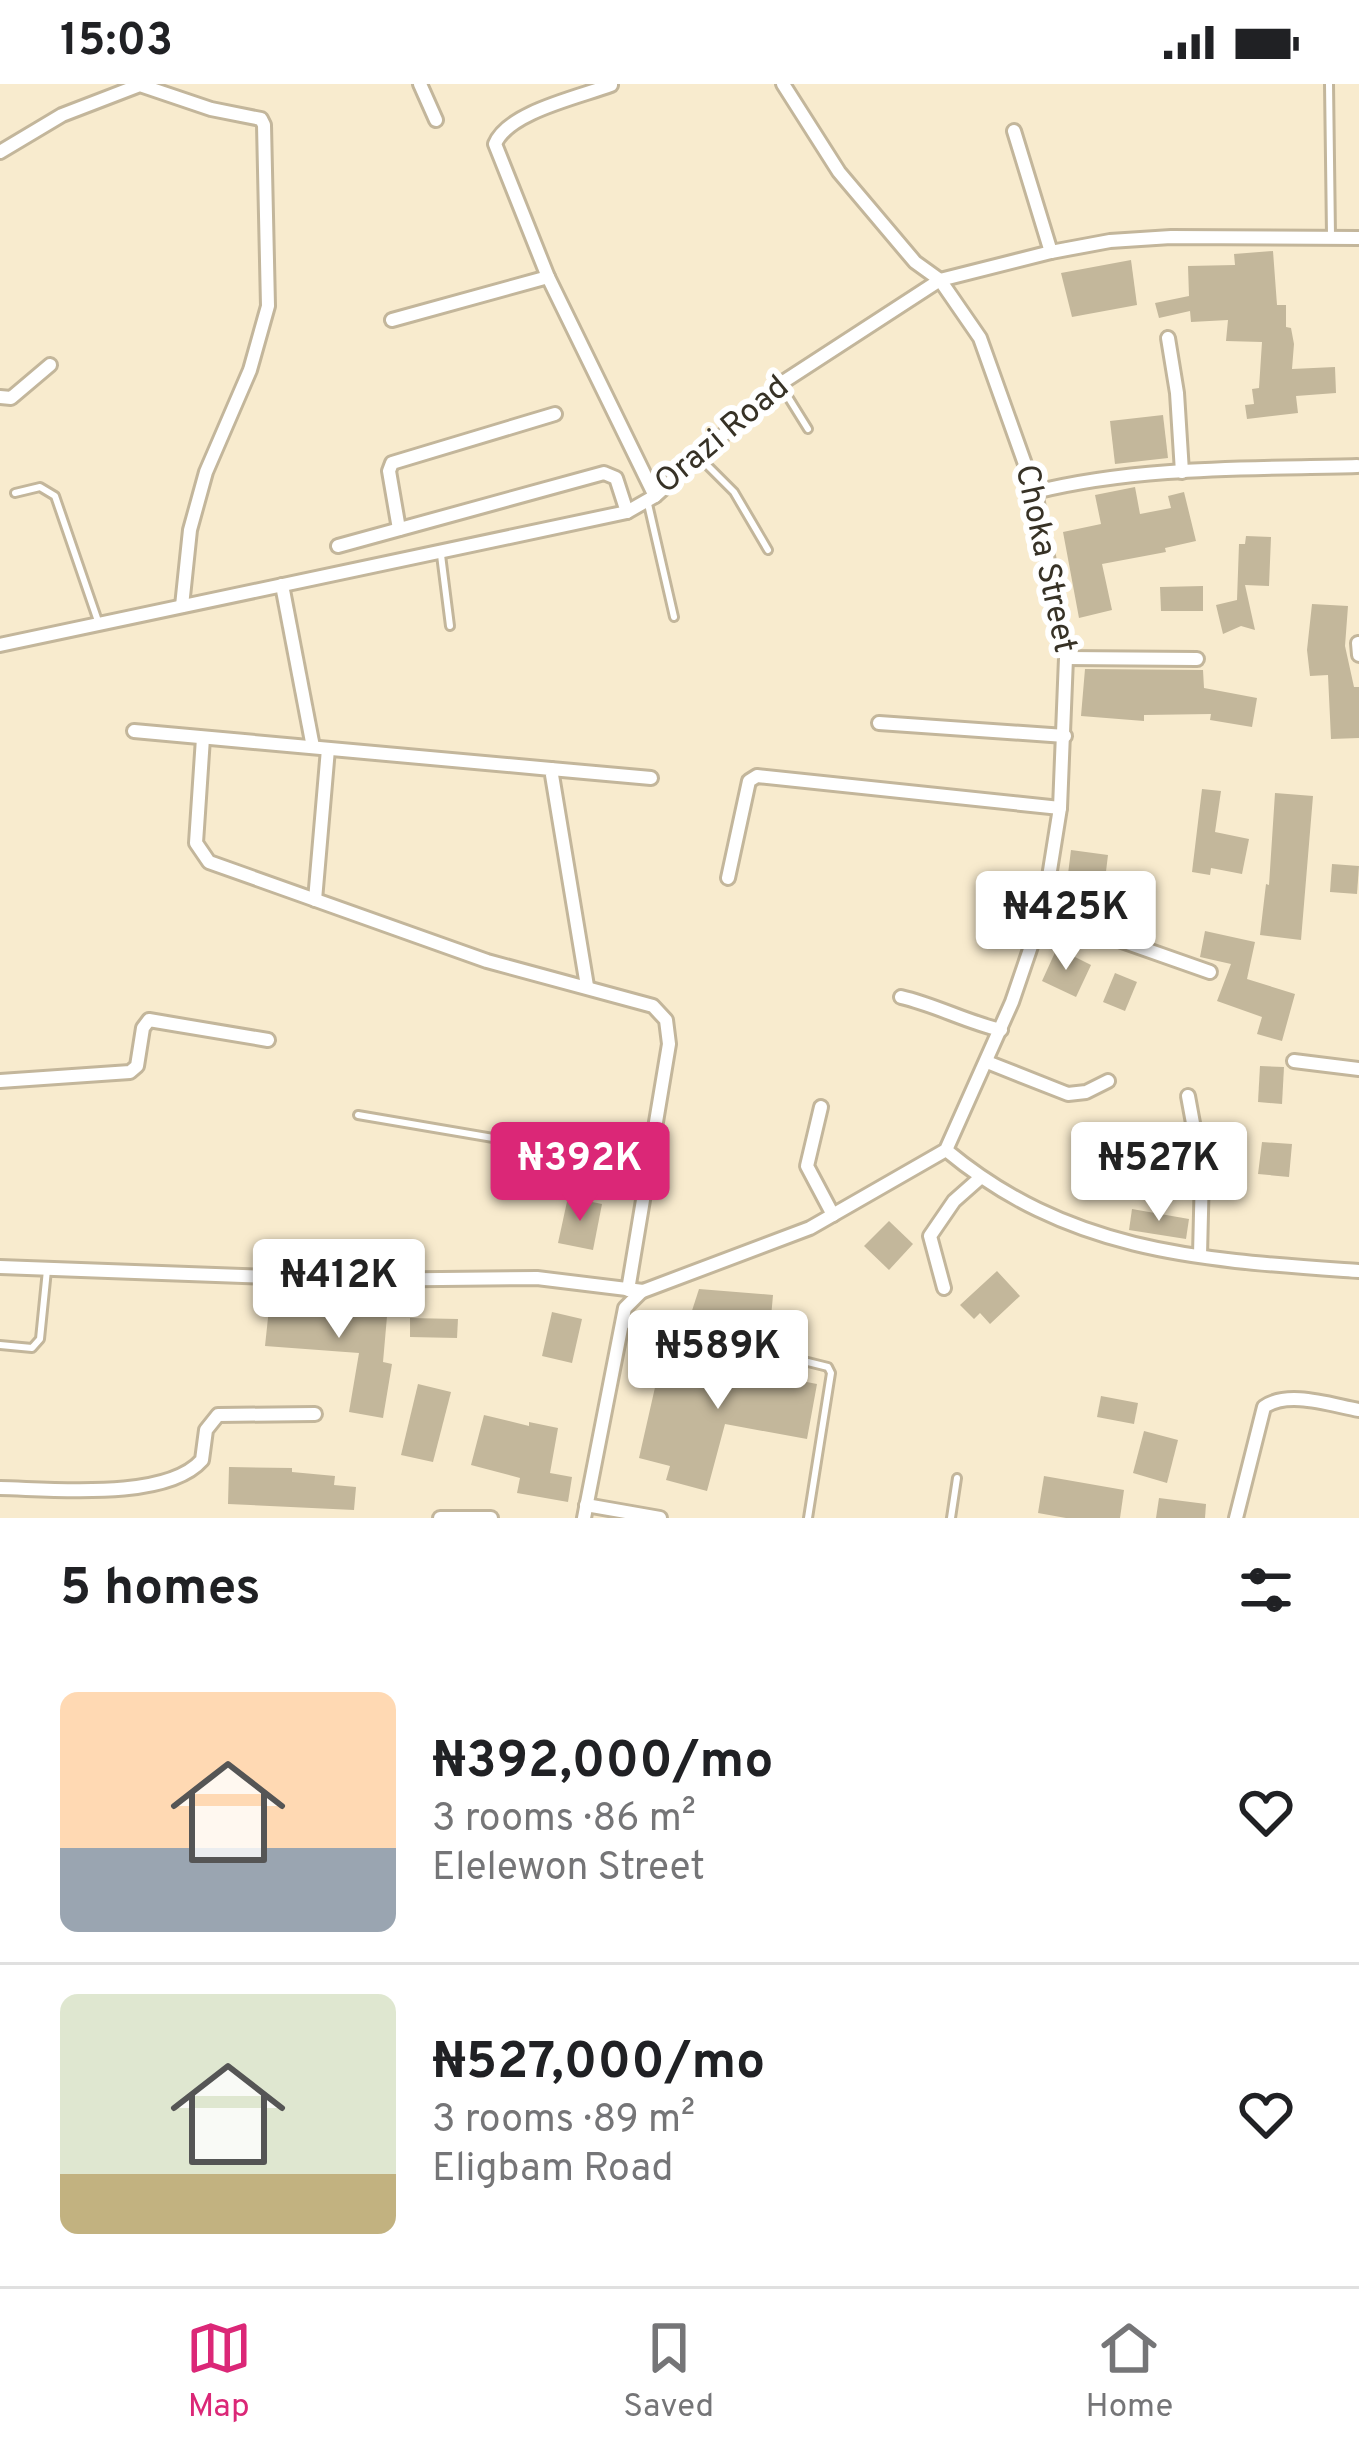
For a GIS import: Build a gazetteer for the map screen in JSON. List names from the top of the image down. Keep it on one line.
{"streets":{"street":["Orazi Road","Choka Street"]},"crossings":[["Orazi Road","Choka Street"]],"page":{"status":"15:03","price":["₦425K","₦392K","₦527K","₦412K","₦589K"],"heading":"5 homes","list":[{"name":"₦392,000/mo","note":"3 rooms · 86 m² · Elelewon Street"},{"name":"₦527,000/mo","note":"3 rooms · 89 m² · Eligbam Road"}],"tabs":["Map","Saved","Home"]}}
